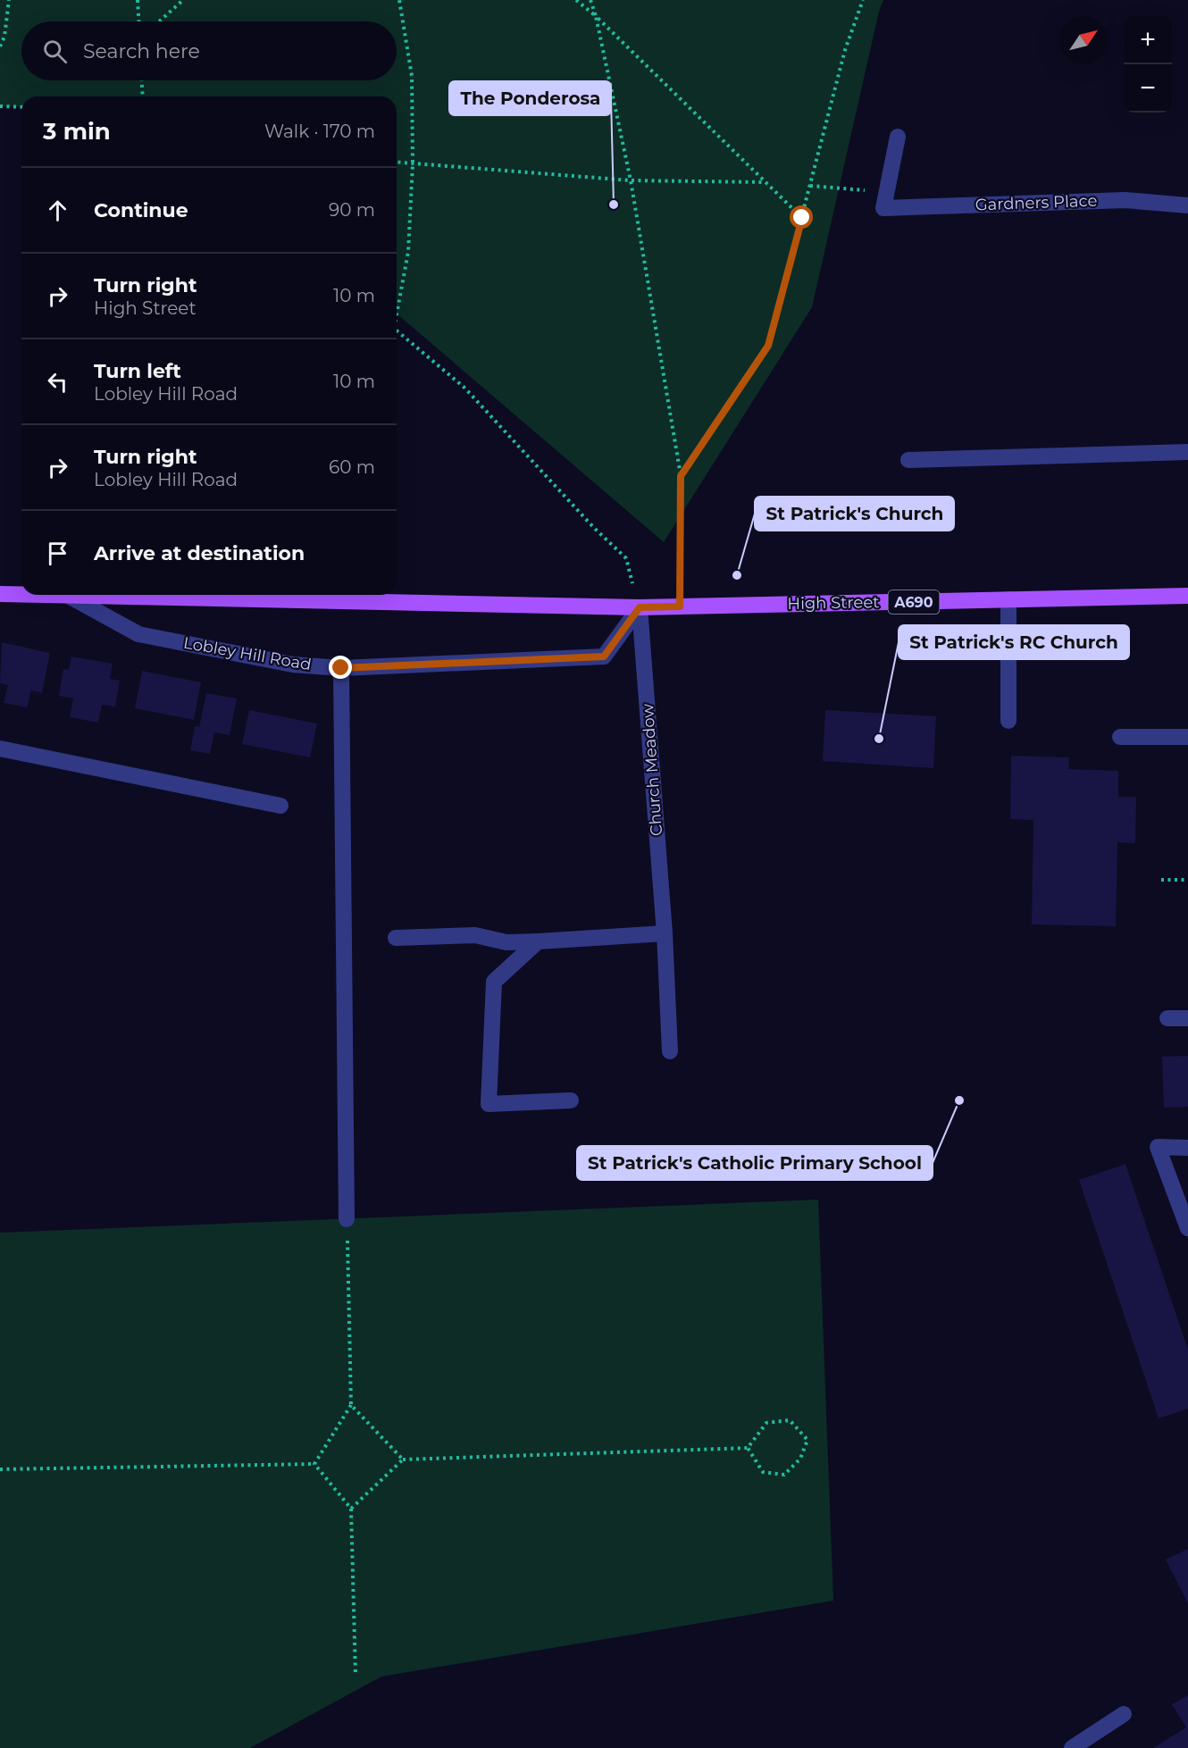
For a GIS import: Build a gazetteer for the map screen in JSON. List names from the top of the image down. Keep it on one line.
{"streets":{"main road":["A690","High Street"],"street":["Gardners Place","Lobley Hill Road","Church Meadow"]},"crossings":[["A690","High Street"],["A690","Lobley Hill Road"],["A690","Church Meadow"],["High Street","Lobley Hill Road"],["High Street","Church Meadow"],["Lobley Hill Road","Church Meadow"]],"places":["The Ponderosa","St Patrick's Church","St Patrick's RC Church","St Patrick's Catholic Primary School"],"north":"top right","page":{"map_buttons":["+","−"],"search":"Search here","heading":["3 min","Walk · 170 m"],"list":[["Continue","90 m"],["Turn right","High Street","10 m"],["Turn left","Lobley Hill Road","10 m"],["Turn right","Lobley Hill Road","60 m"],"Arrive at destination"]}}
